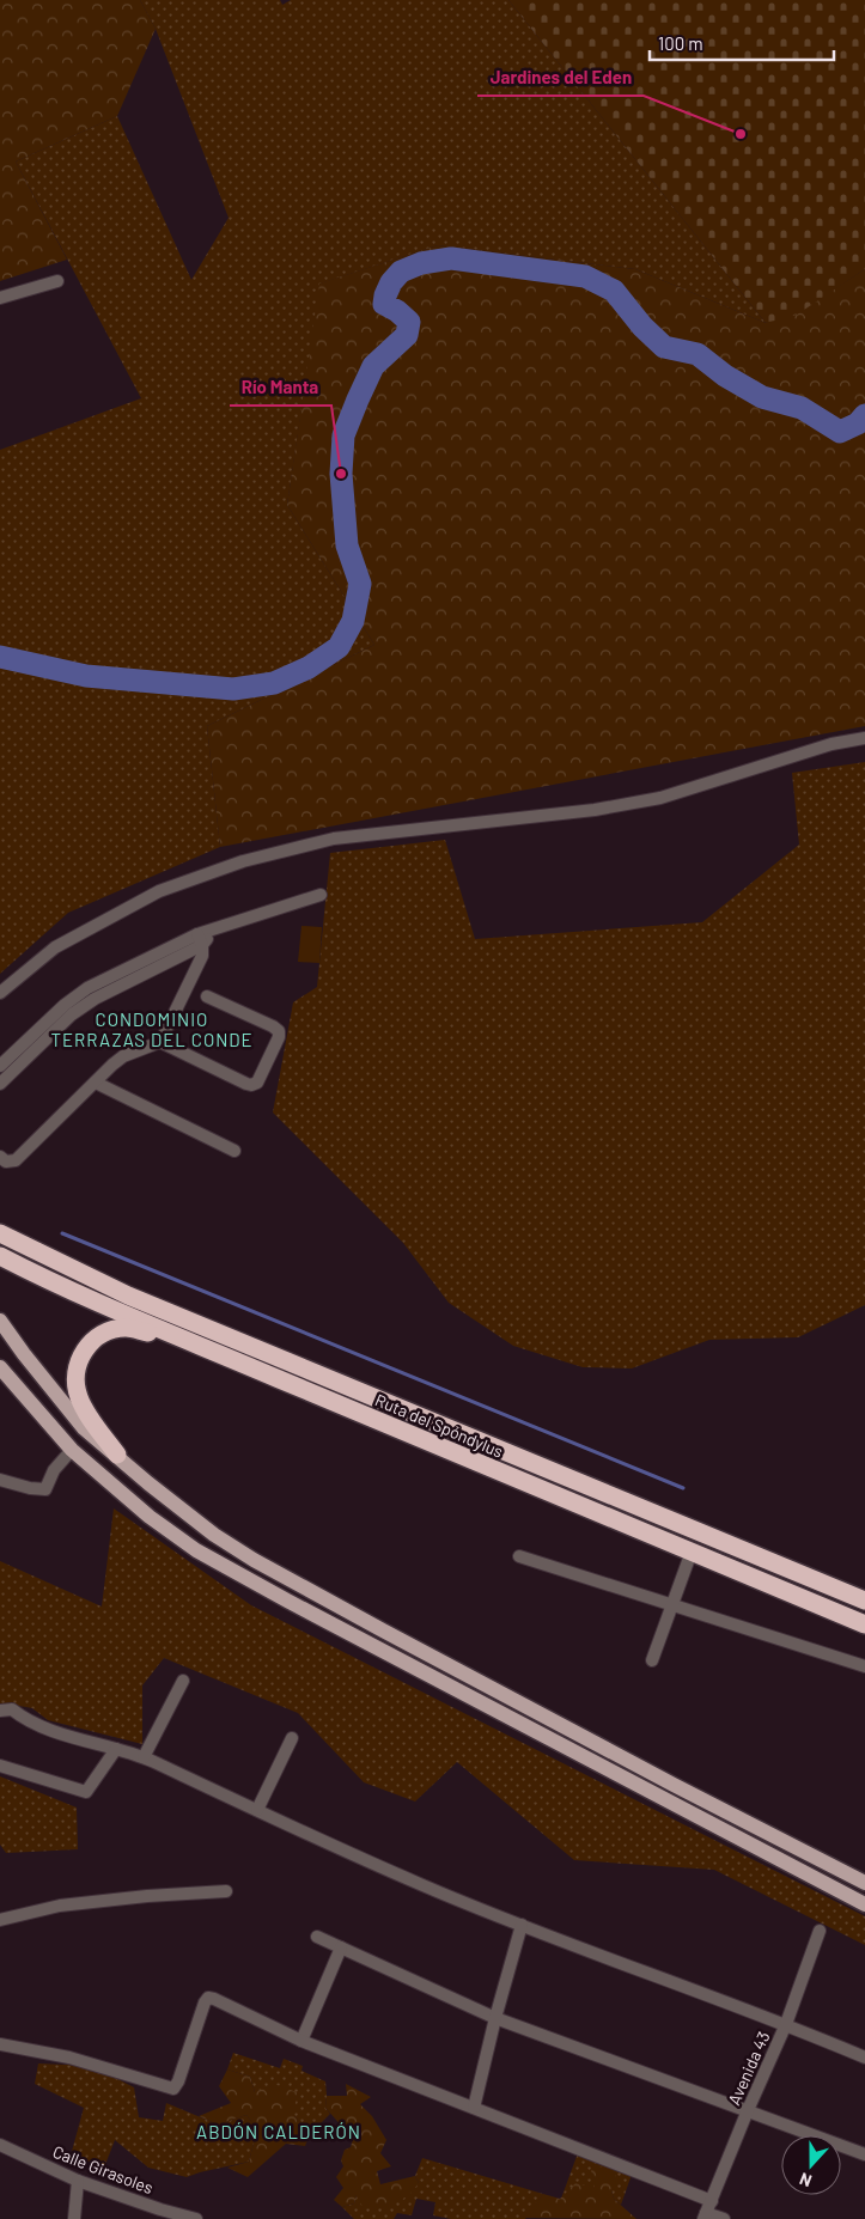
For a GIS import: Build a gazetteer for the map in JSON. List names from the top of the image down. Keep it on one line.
{"streets":{"highway":["Ruta del Spóndylus"],"street":["Avenida 43","Calle Girasoles"]},"districts":["CONDOMINIO TERRAZAS DEL CONDE","ABDÓN CALDERÓN"],"places":["Jardines del Eden","Río Manta"],"scale_bar":"100 m","north":"bottom"}
